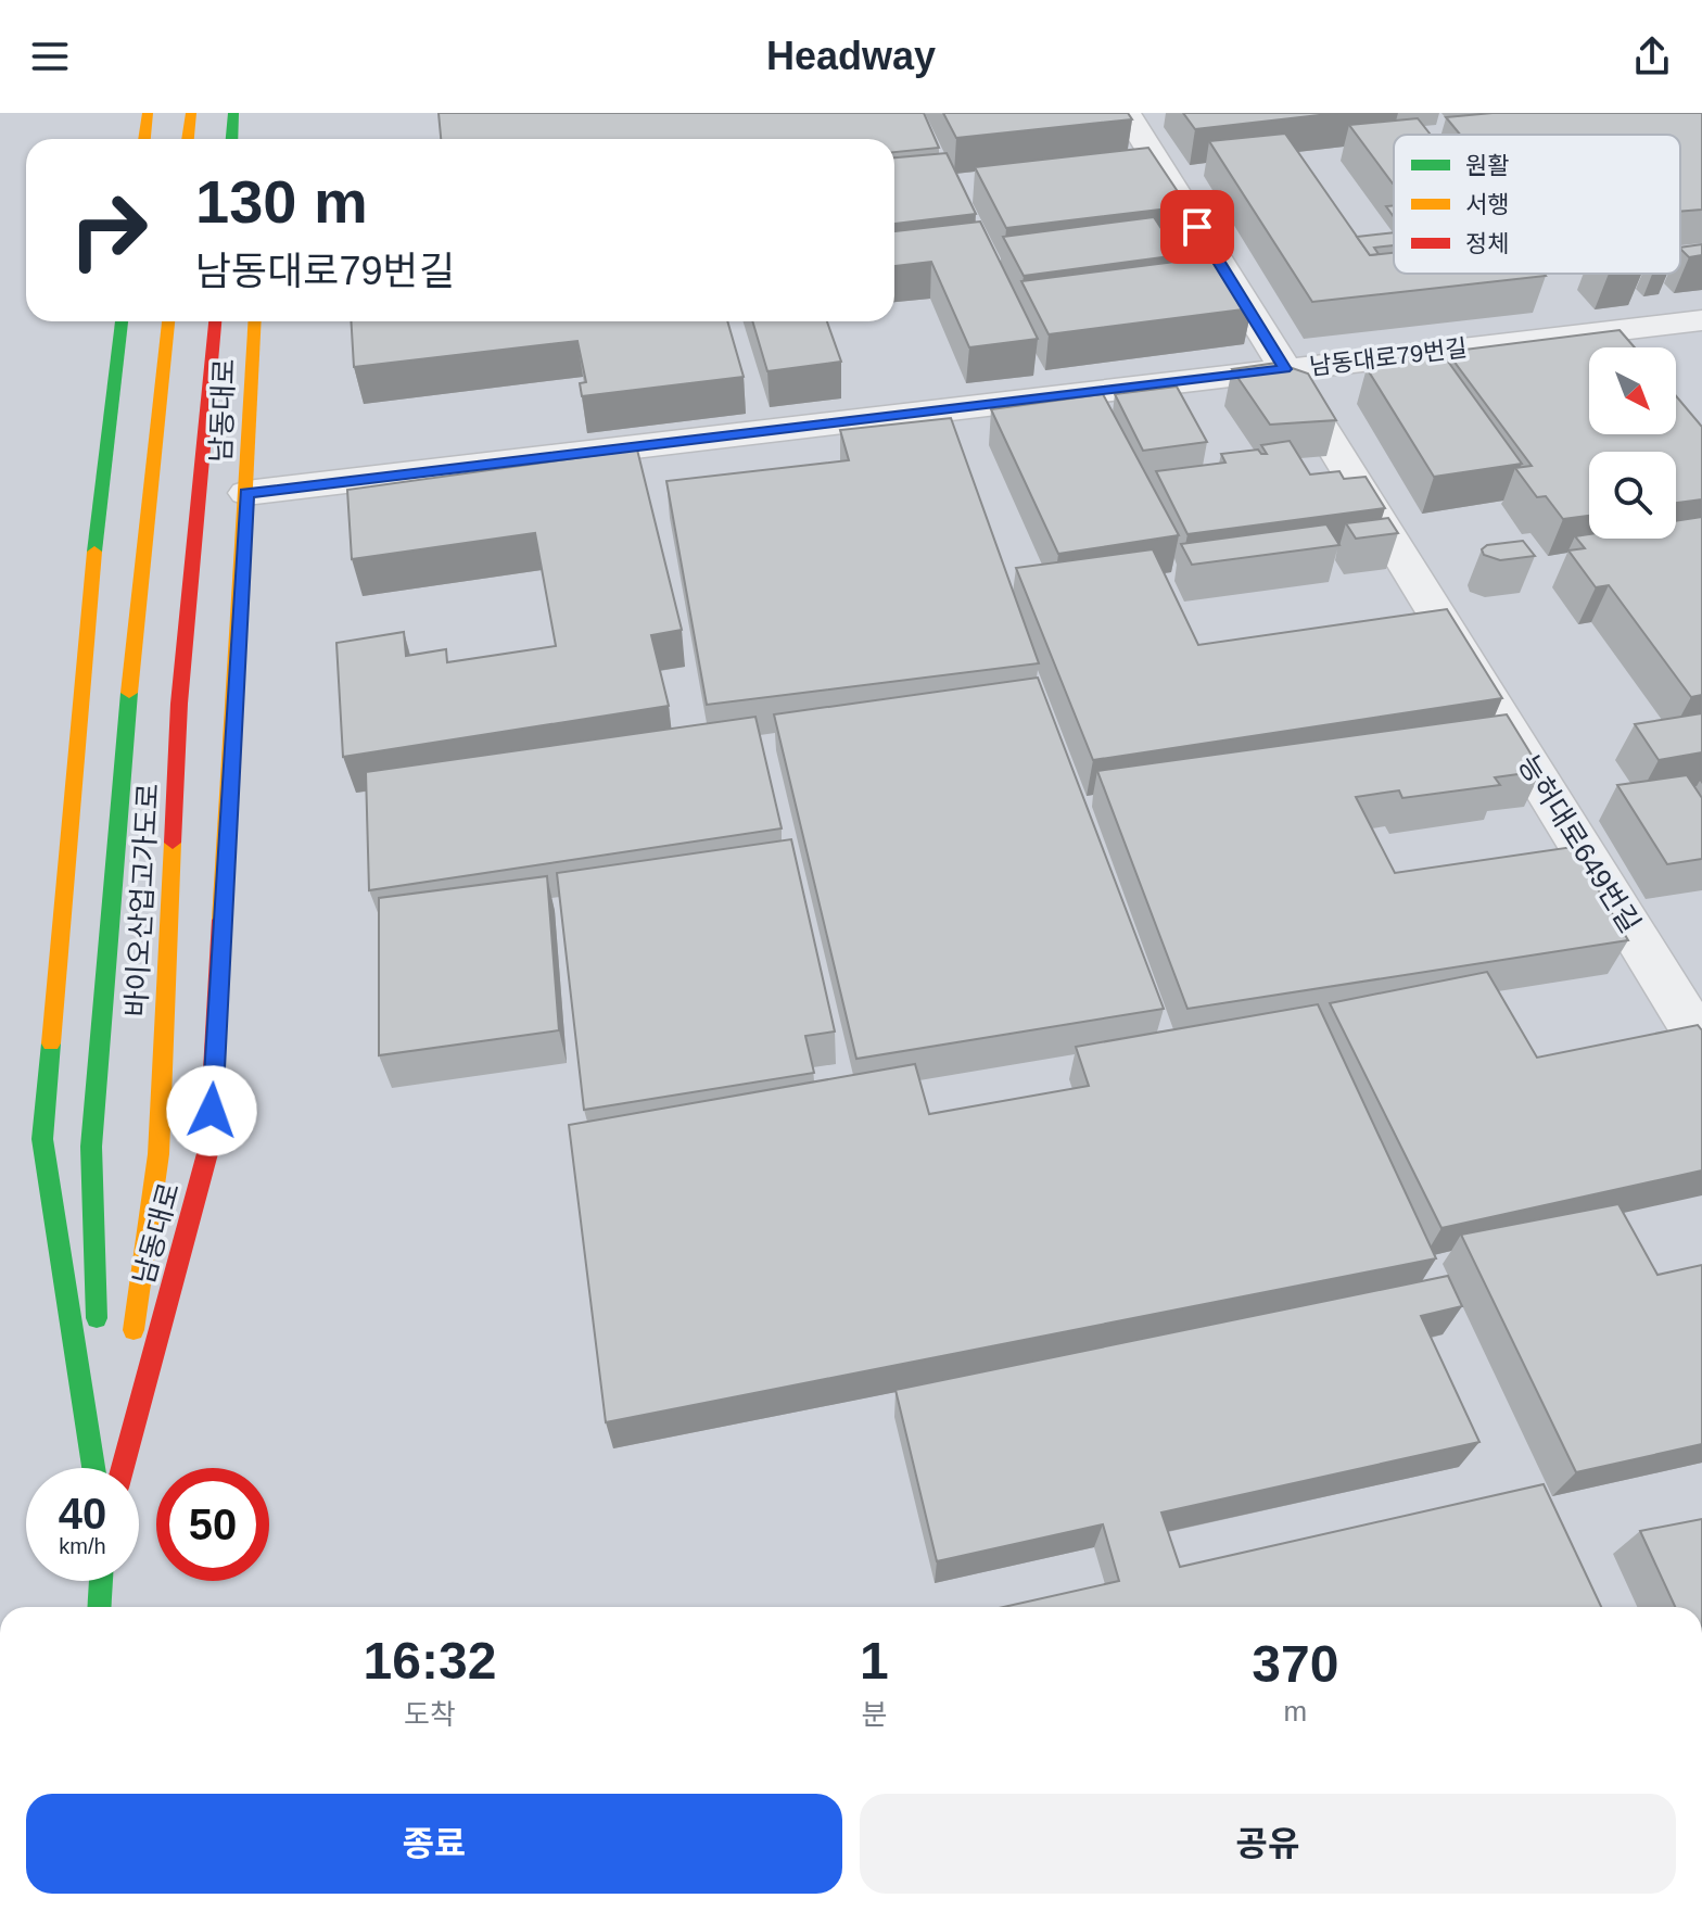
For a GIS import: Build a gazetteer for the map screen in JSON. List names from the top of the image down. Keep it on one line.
{"streets":{"main road":["남동대로","바이오산업고가도로"],"street":["남동대로79번길","능허대로649번길"]},"crossings":[["남동대로79번길","남동대로"],["남동대로79번길","능허대로649번길"]],"legend":["원활","서행","정체"],"north":"bottom right","page":{"header":"Headway","turn":["130 m","남동대로79번길"],"speed":"40 km/h","limit":"50","eta":["16:32","도착","1","분","370","m"],"buttons":["종료","공유"]}}
